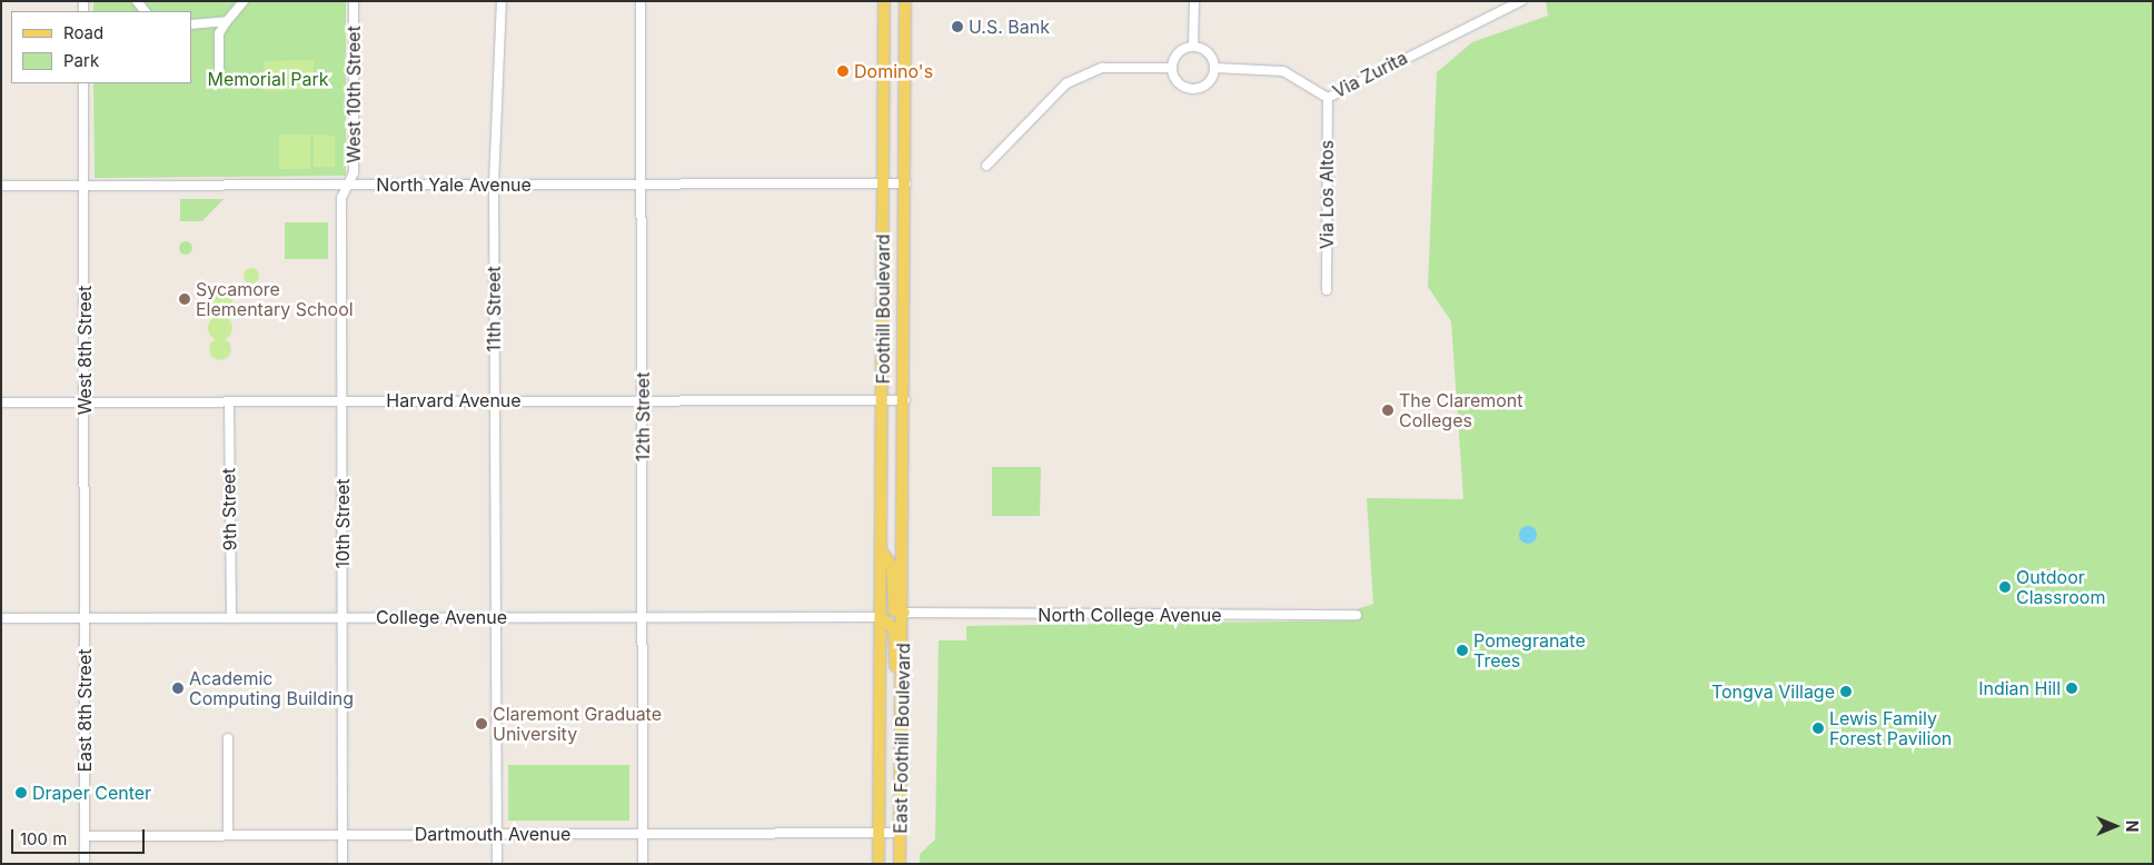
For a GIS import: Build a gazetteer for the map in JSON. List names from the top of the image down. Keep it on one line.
{"streets":{"main road":["Foothill Boulevard","East Foothill Boulevard"],"street":["Via Zurita","West 10th Street","North Yale Avenue","Via Los Altos","11th Street","West 8th Street","Harvard Avenue","12th Street","9th Street","10th Street","North College Avenue","College Avenue","East 8th Street","Dartmouth Avenue"]},"crossings":[["Via Zurita","Via Los Altos"],["West 10th Street","North Yale Avenue"],["West 10th Street","10th Street"],["North Yale Avenue","11th Street"],["North Yale Avenue","Foothill Boulevard"],["North Yale Avenue","West 8th Street"],["North Yale Avenue","12th Street"],["North Yale Avenue","10th Street"],["11th Street","Harvard Avenue"],["11th Street","College Avenue"],["11th Street","Dartmouth Avenue"],["Foothill Boulevard","Harvard Avenue"],["Foothill Boulevard","North College Avenue"],["Foothill Boulevard","College Avenue"],["Foothill Boulevard","East Foothill Boulevard"],["West 8th Street","Harvard Avenue"],["West 8th Street","College Avenue"],["West 8th Street","East 8th Street"],["Harvard Avenue","12th Street"],["Harvard Avenue","9th Street"],["Harvard Avenue","10th Street"],["12th Street","College Avenue"],["12th Street","Dartmouth Avenue"],["9th Street","College Avenue"],["10th Street","College Avenue"],["10th Street","Dartmouth Avenue"],["North College Avenue","East Foothill Boulevard"],["College Avenue","East 8th Street"],["College Avenue","East Foothill Boulevard"],["East 8th Street","Dartmouth Avenue"],["East Foothill Boulevard","Dartmouth Avenue"]],"parks":["Memorial Park"],"places":["U.S. Bank","Domino's","Sycamore Elementary School","The Claremont Colleges","Outdoor Classroom","Pomegranate Trees","Academic Computing Building","Indian Hill","Tongva Village","Claremont Graduate University","Lewis Family Forest Pavilion","Draper Center"],"legend":["Road","Park"],"scale_bar":"100 m","north":"right"}
